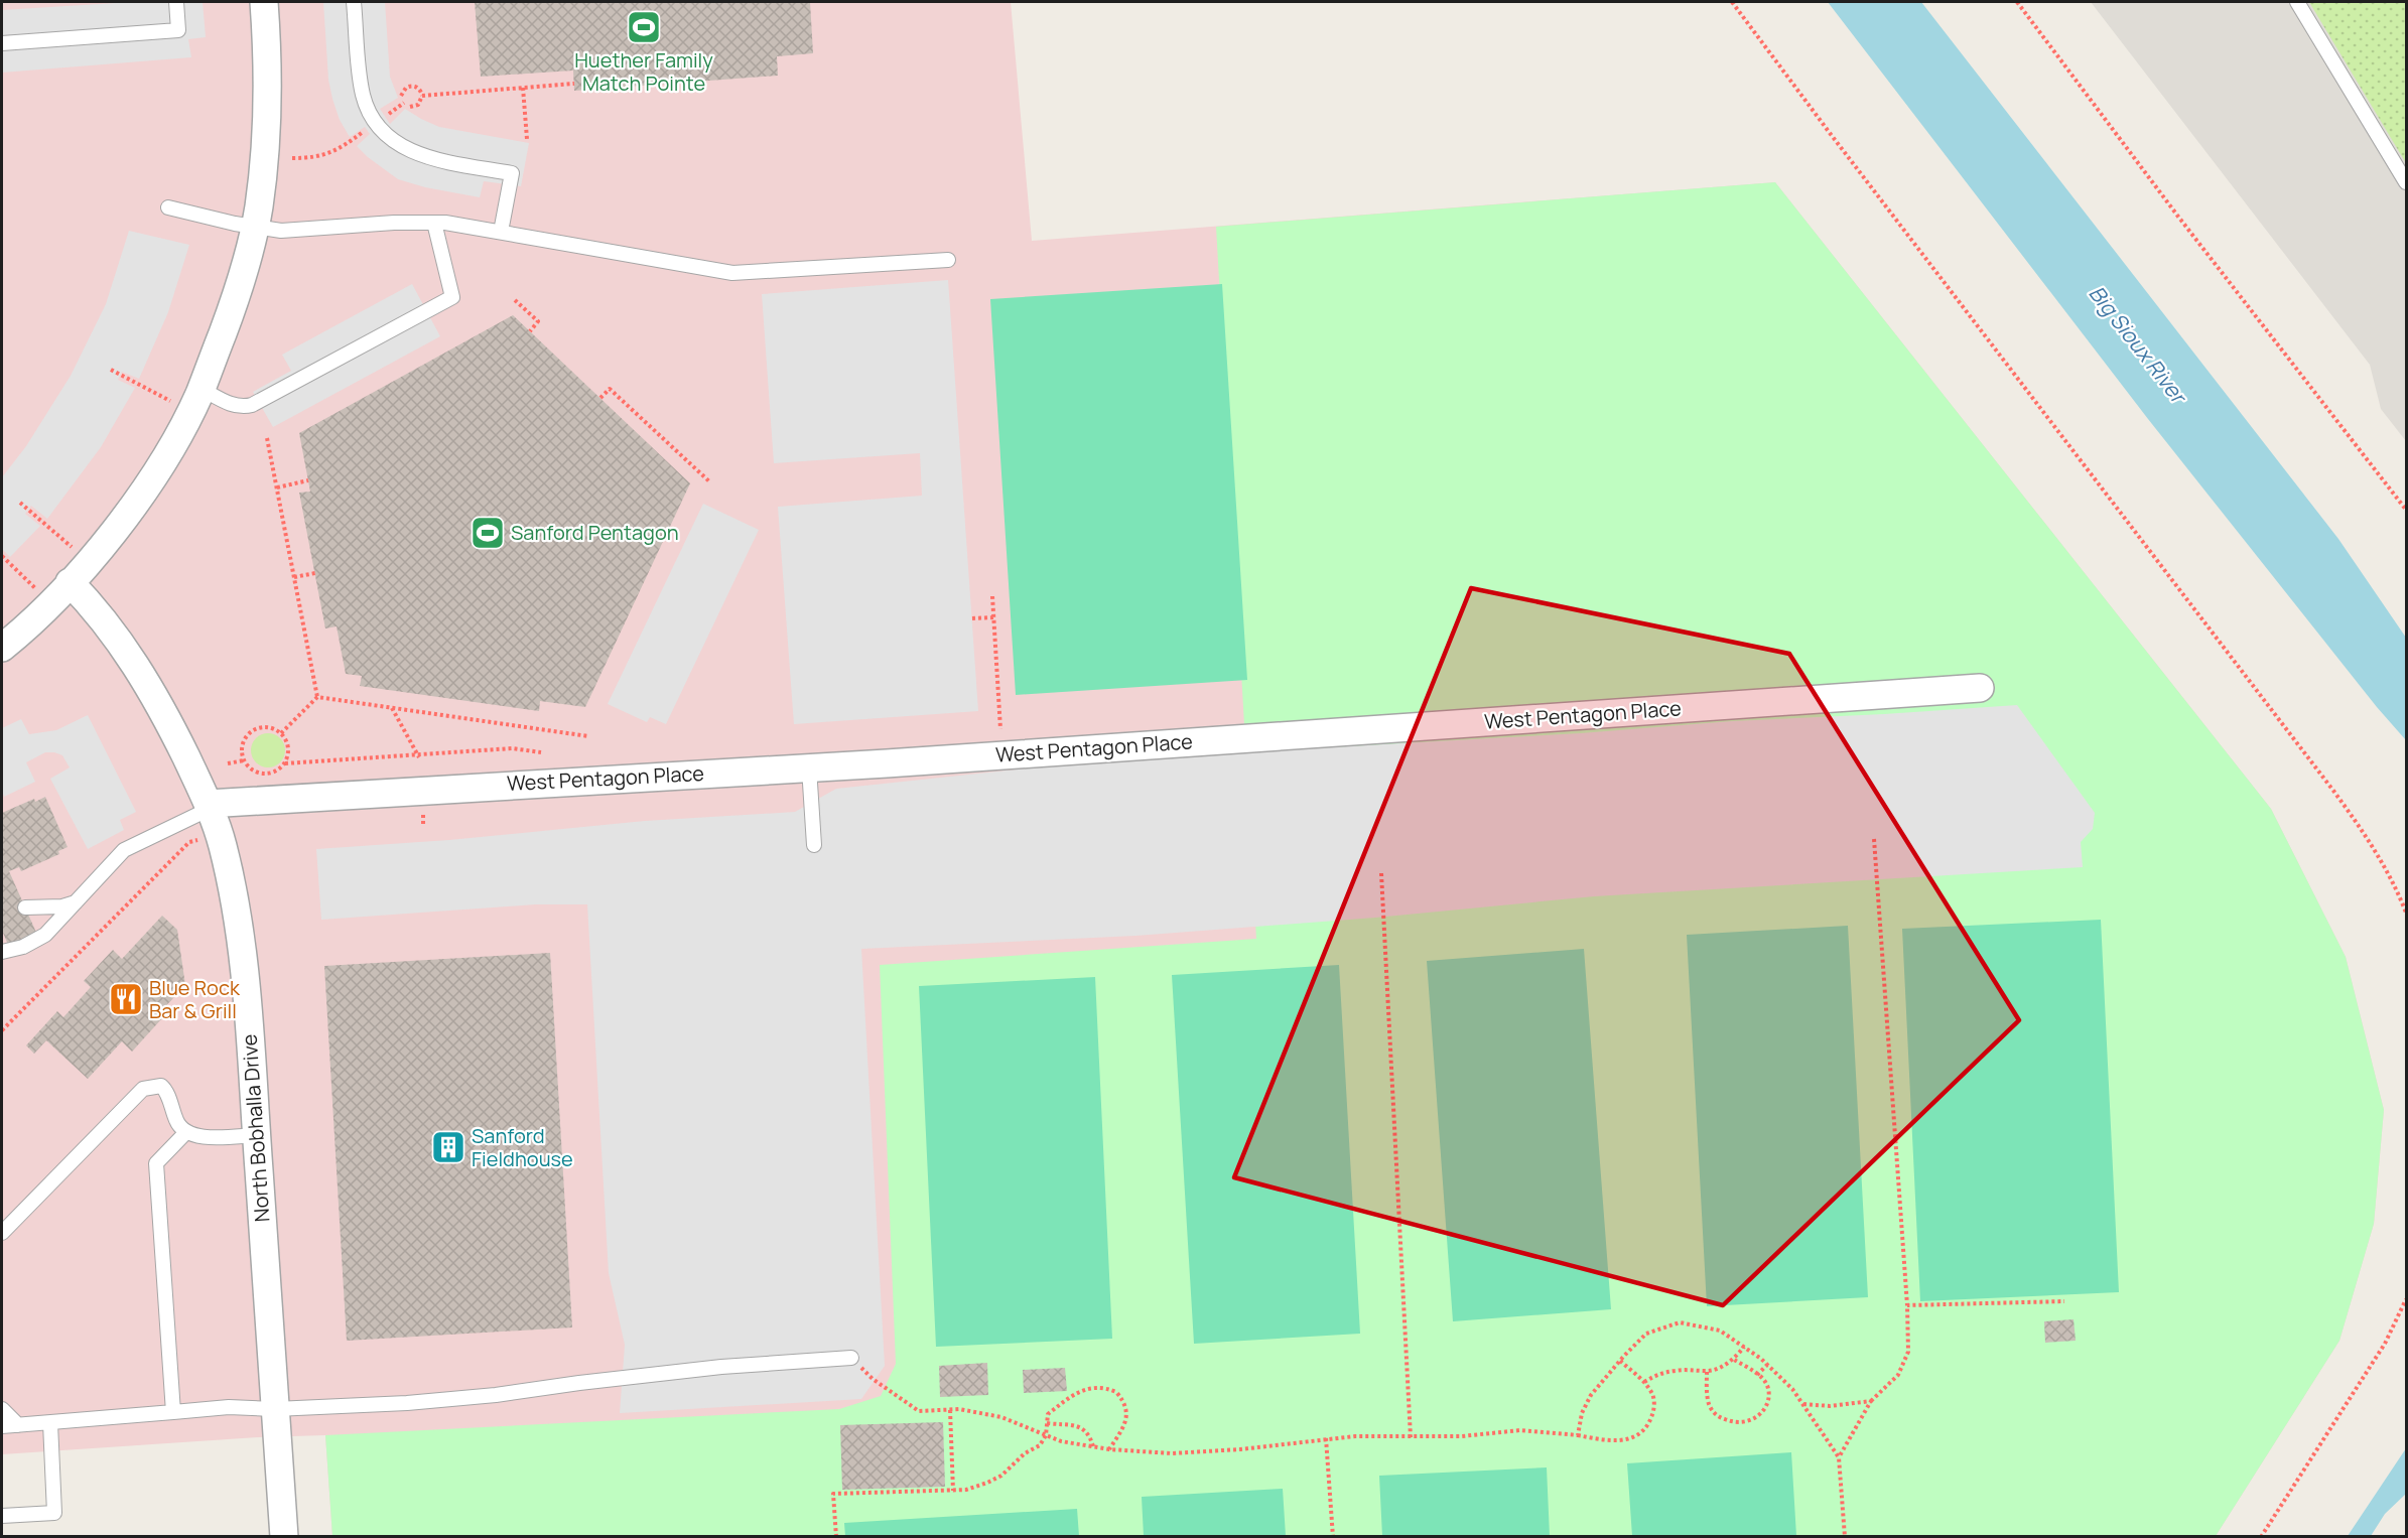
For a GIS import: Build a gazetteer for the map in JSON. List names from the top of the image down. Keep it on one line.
{"streets":{"street":["West Pentagon Place","North Bobhalla Drive"]},"crossings":[["West Pentagon Place","North Bobhalla Drive"]],"water":["Big Sioux River"],"places":{"sports":["Huether Family Match Pointe","Sanford Pentagon"],"restaurant":["Blue Rock Bar & Grill"],"building":["Sanford Fieldhouse"]}}
